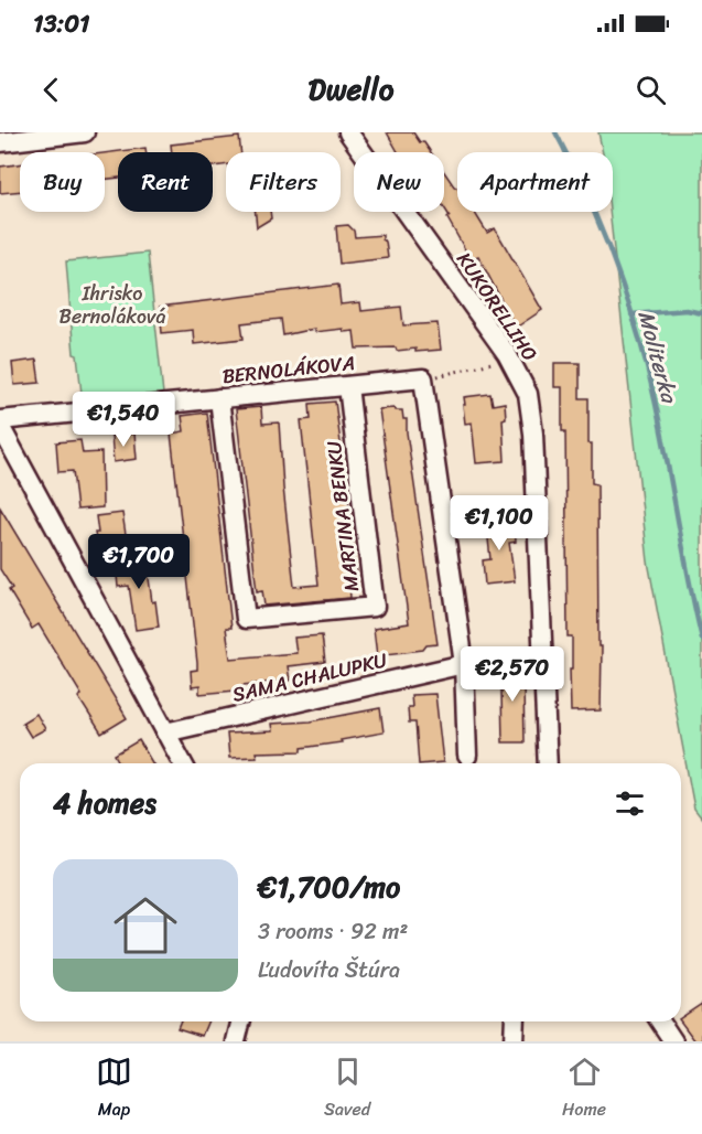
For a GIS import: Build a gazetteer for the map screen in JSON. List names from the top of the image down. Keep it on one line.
{"streets":{"street":["KUKORELLIHO","BERNOLÁKOVA","MARTINA BENKU","SAMA CHALUPKU"]},"crossings":[["BERNOLÁKOVA","MARTINA BENKU"]],"water":["Moliterka"],"parks":["Ihrisko Bernoláková"],"page":{"status":"13:01","header":"Dwello","chip":["Buy","Rent","Filters","New","Apartment"],"price":["€1,540","€1,100","€1,700","€2,570"],"heading":"4 homes","list":[{"name":"€1,700/mo","note":"3 rooms · 92 m² · Ľudovíta Štúra"}],"tabs":["Map","Saved","Home"]}}
